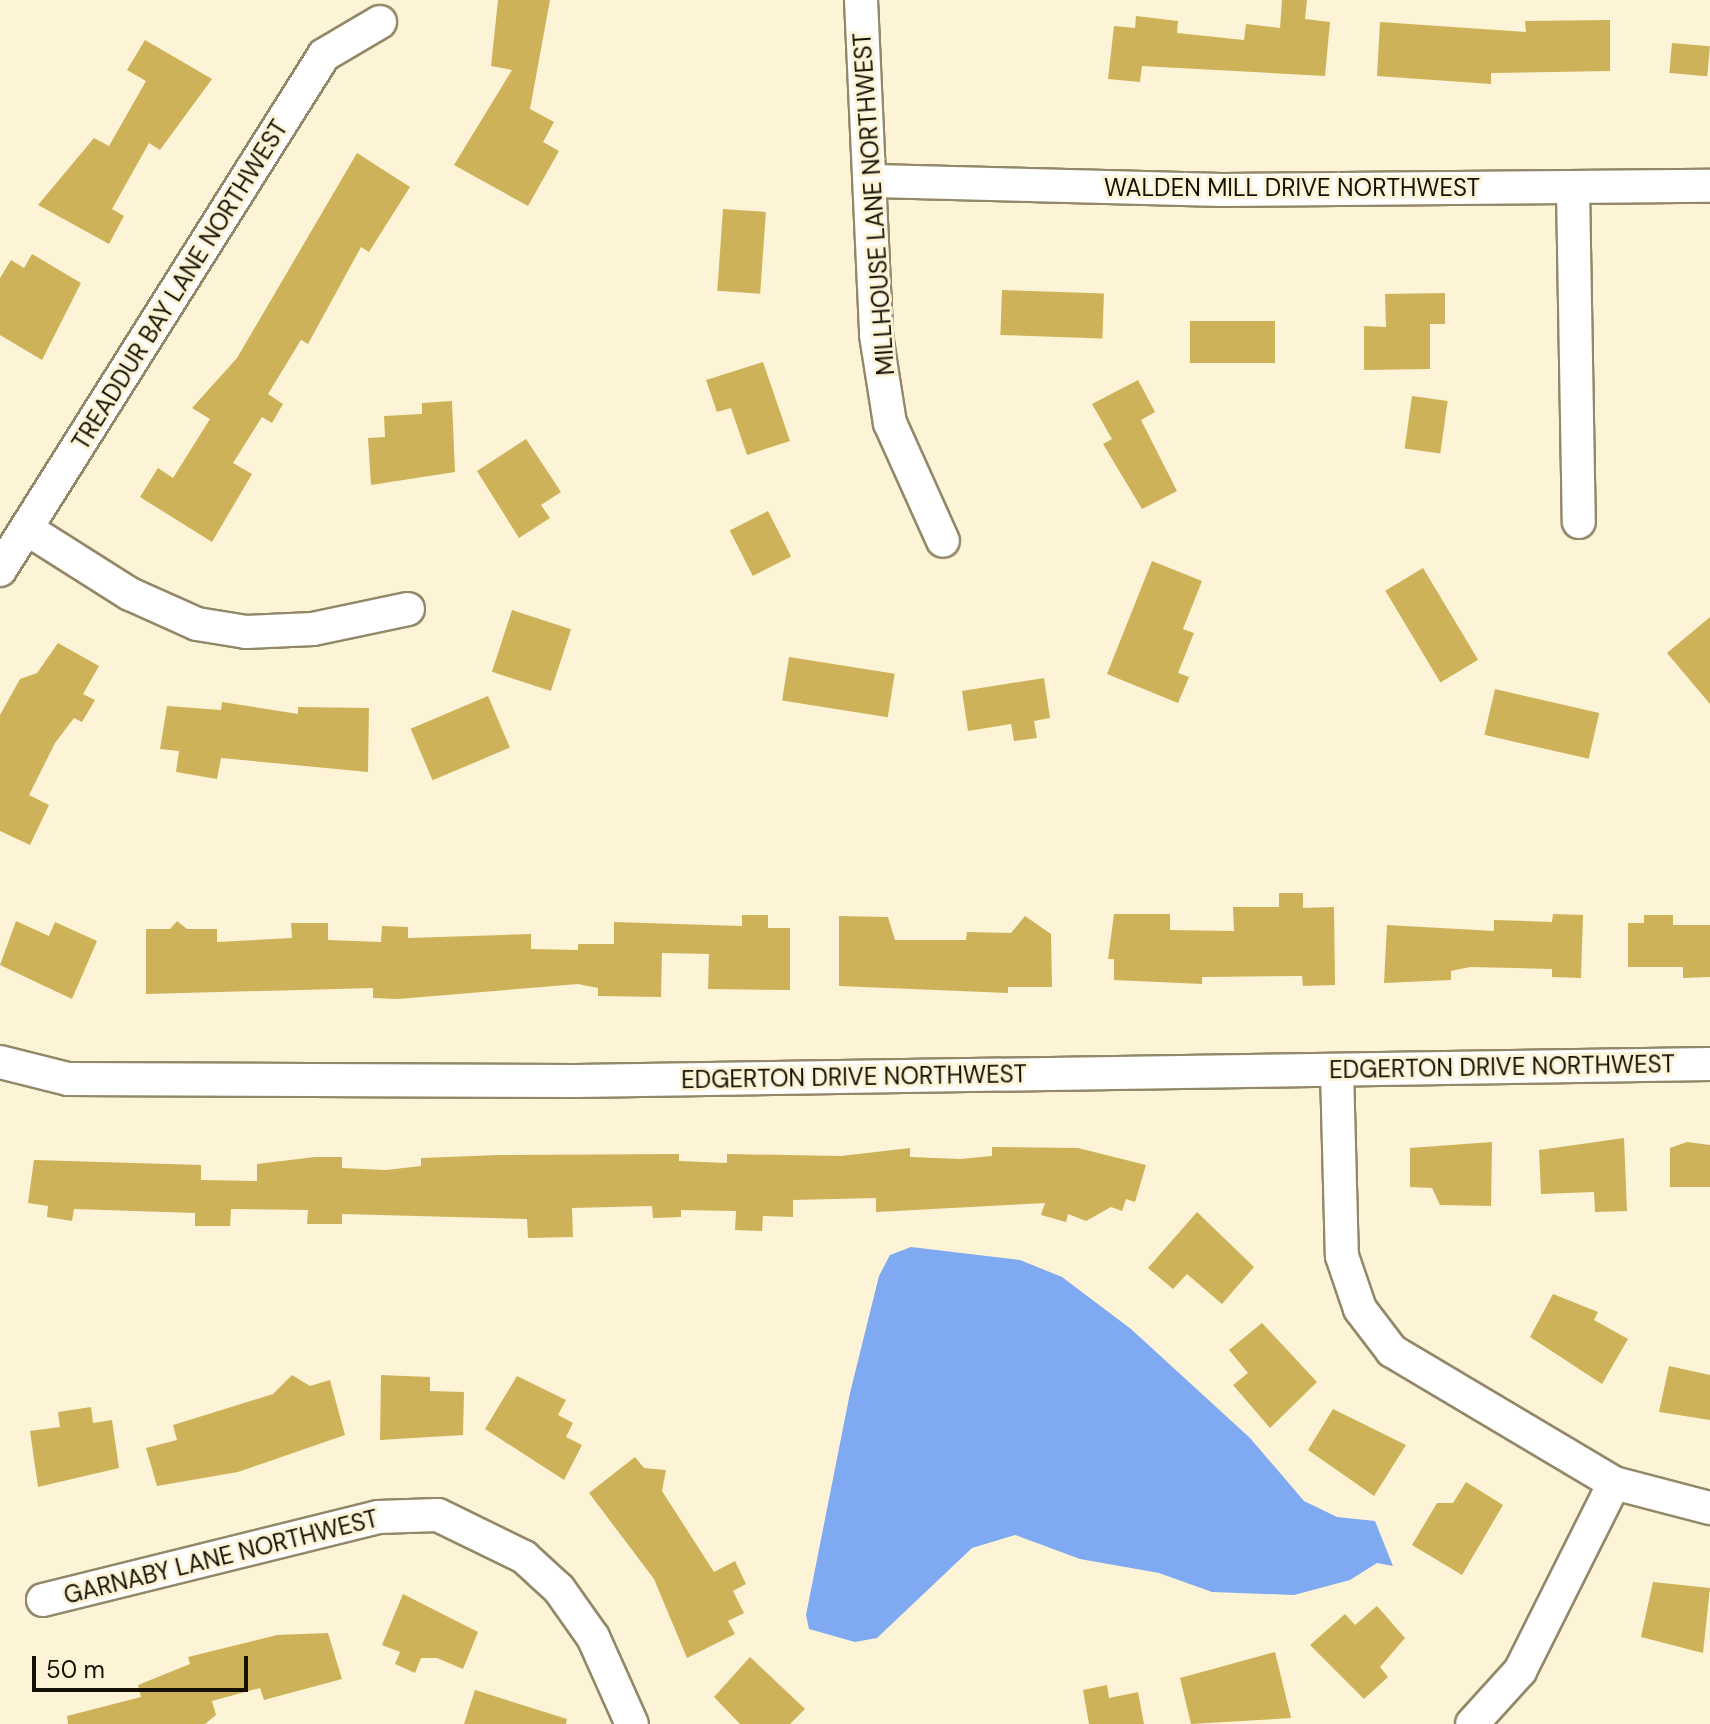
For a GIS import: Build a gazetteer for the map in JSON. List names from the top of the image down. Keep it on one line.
{"streets":{"street":["WALDEN MILL DRIVE NORTHWEST","MILLHOUSE LANE NORTHWEST","TREADDUR BAY LANE NORTHWEST","EDGERTON DRIVE NORTHWEST","GARNABY LANE NORTHWEST"]},"crossings":[["WALDEN MILL DRIVE NORTHWEST","MILLHOUSE LANE NORTHWEST"]],"scale_bar":"50 m"}
